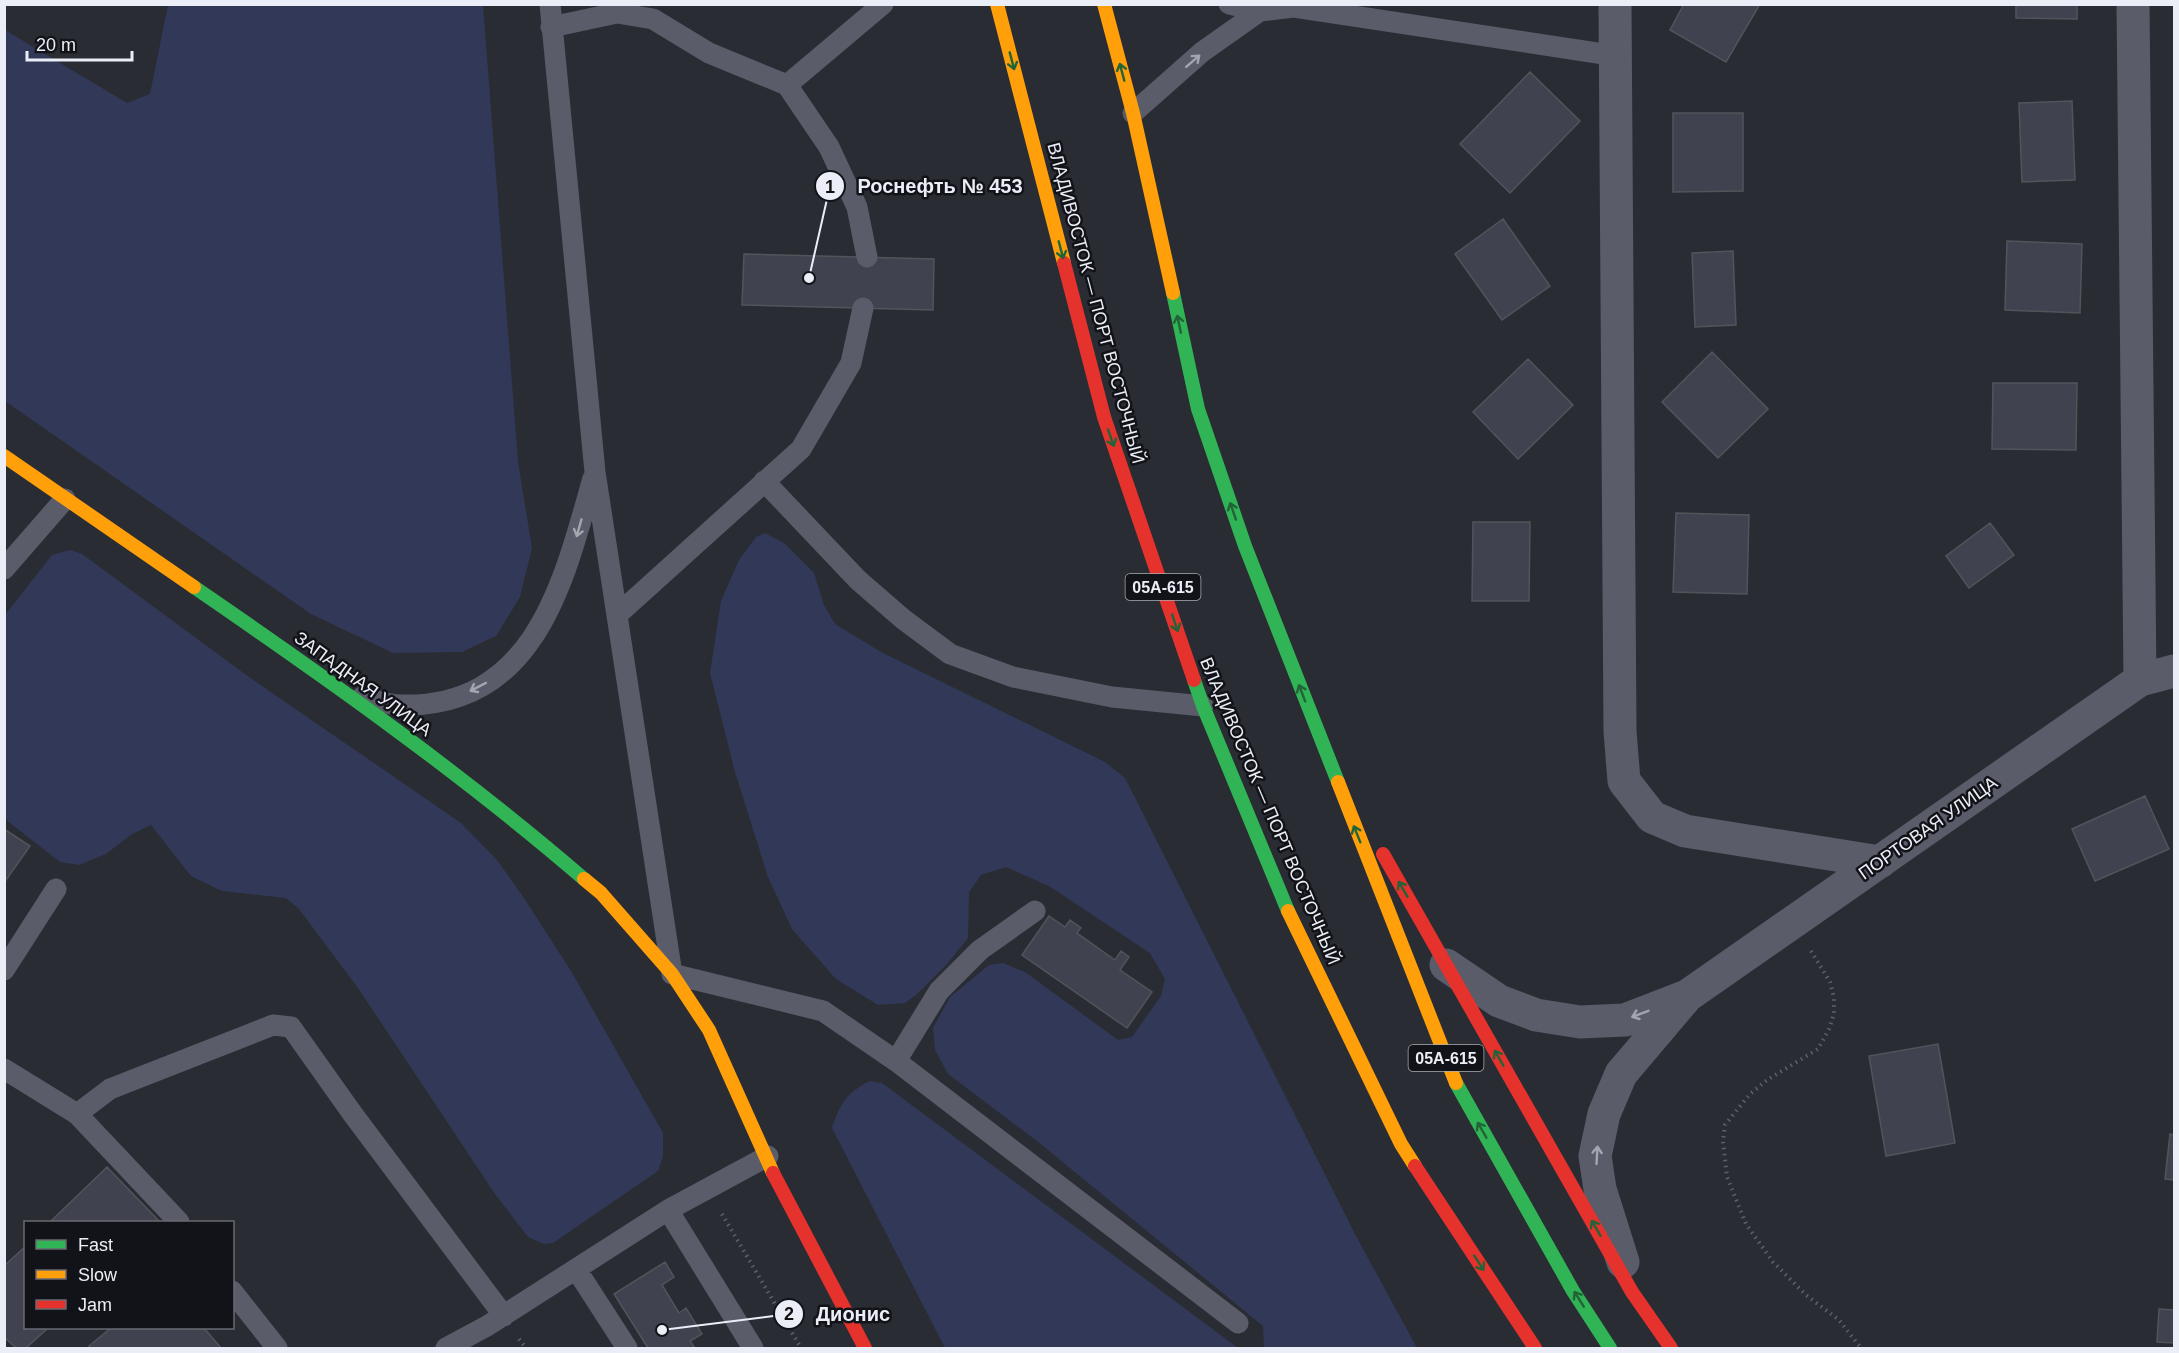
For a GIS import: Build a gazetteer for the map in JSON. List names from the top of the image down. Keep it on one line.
{"streets":{"main road":["ВЛАДИВОСТОК — ПОРТ ВОСТОЧНЫЙ","05А-615","ЗАПАДНАЯ УЛИЦА"],"street":["ПОРТОВАЯ УЛИЦА"]},"places":["Роснефть № 453","Дионис"],"legend":["Fast","Slow","Jam"],"scale_bar":"20 m"}
